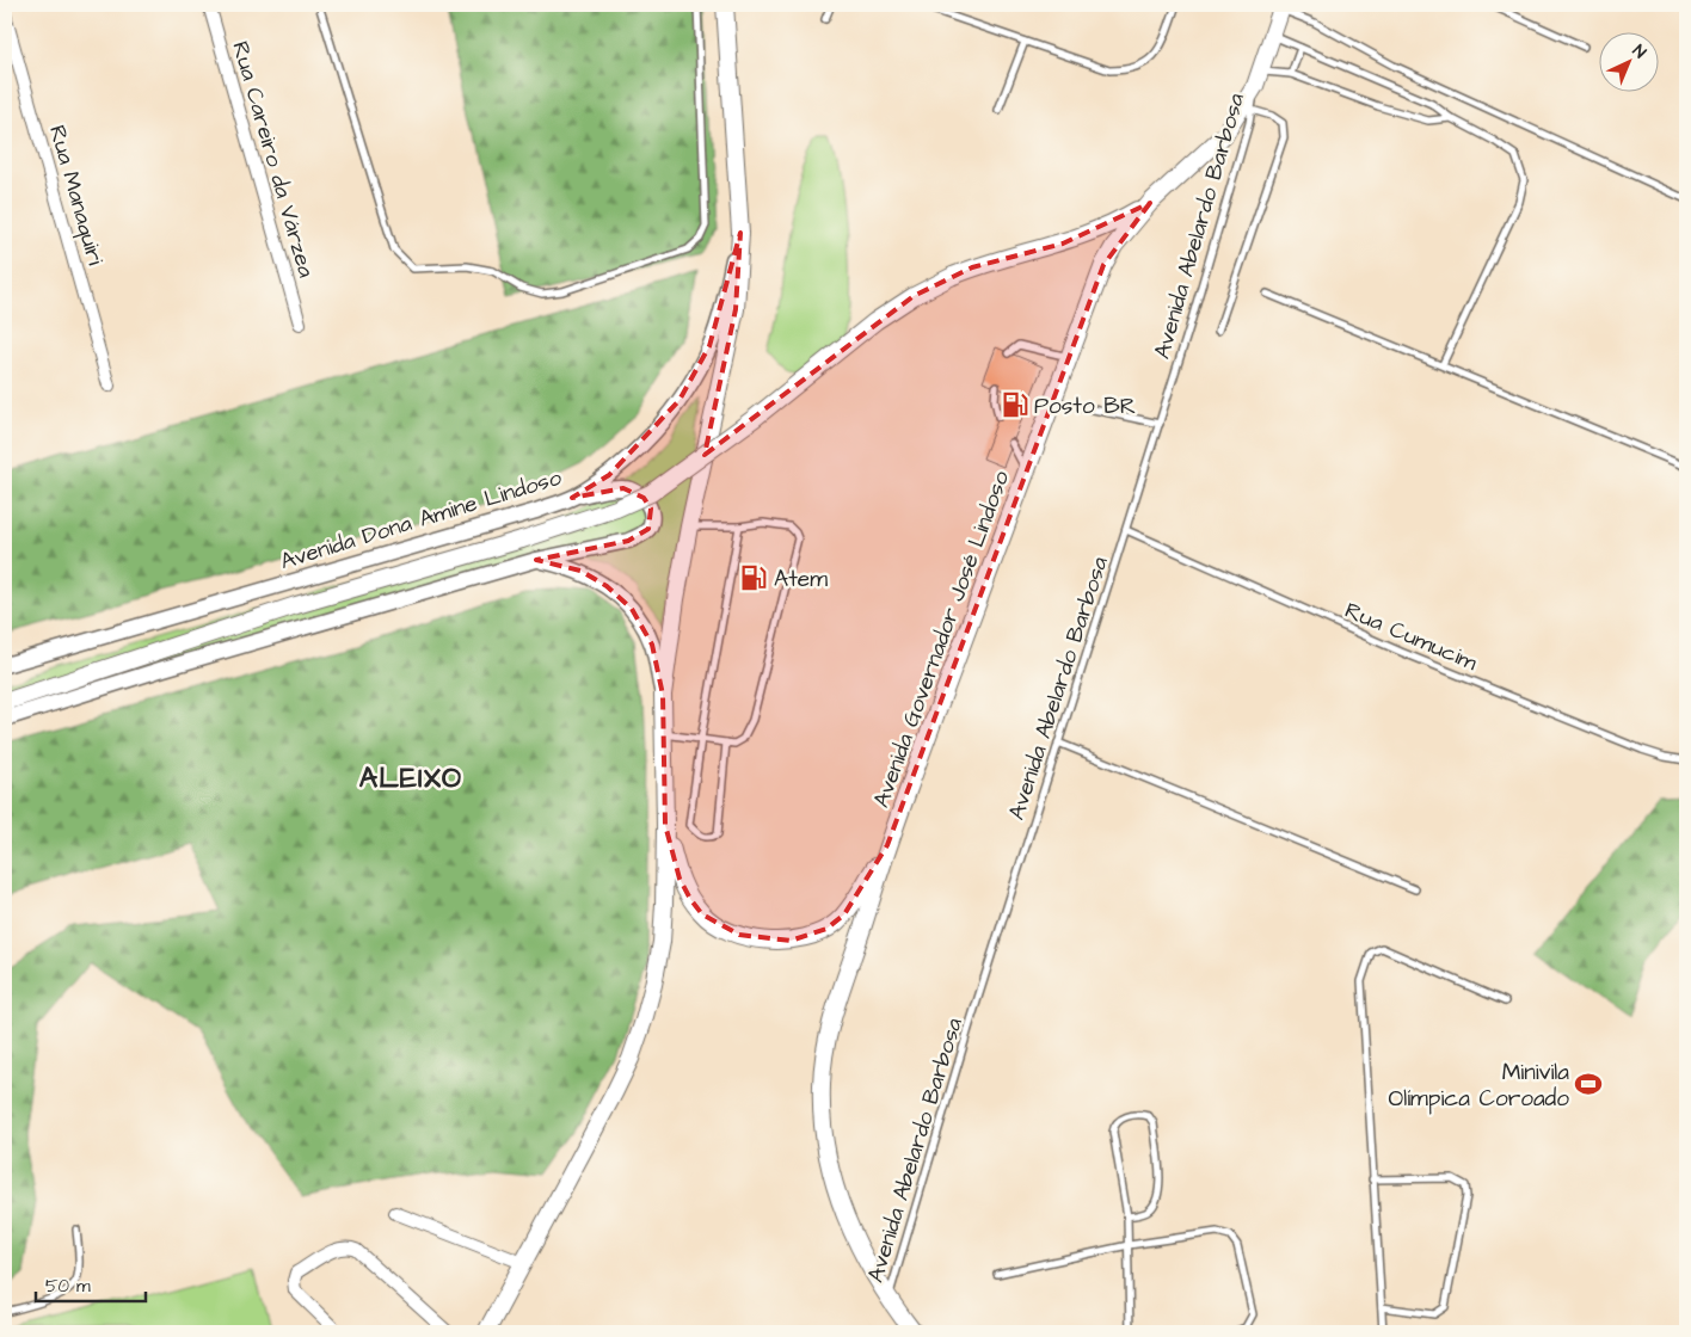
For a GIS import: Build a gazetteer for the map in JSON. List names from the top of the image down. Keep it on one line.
{"streets":{"main road":["Avenida Governador José Lindoso"],"street":["Rua Careiro da Várzea","Rua Manaquiri","Avenida Dona Amine Lindoso"],"lane":["Avenida Abelardo Barbosa","Rua Cumucim"]},"crossings":[["Avenida Abelardo Barbosa","Rua Cumucim"],["Avenida Abelardo Barbosa","Avenida Governador José Lindoso"]],"districts":["ALEIXO"],"places":{"fuel station":["Posto BR","Atem"],"sports":["Minivila Olímpica Coroado"]},"scale_bar":"50 m","north":"top right"}
